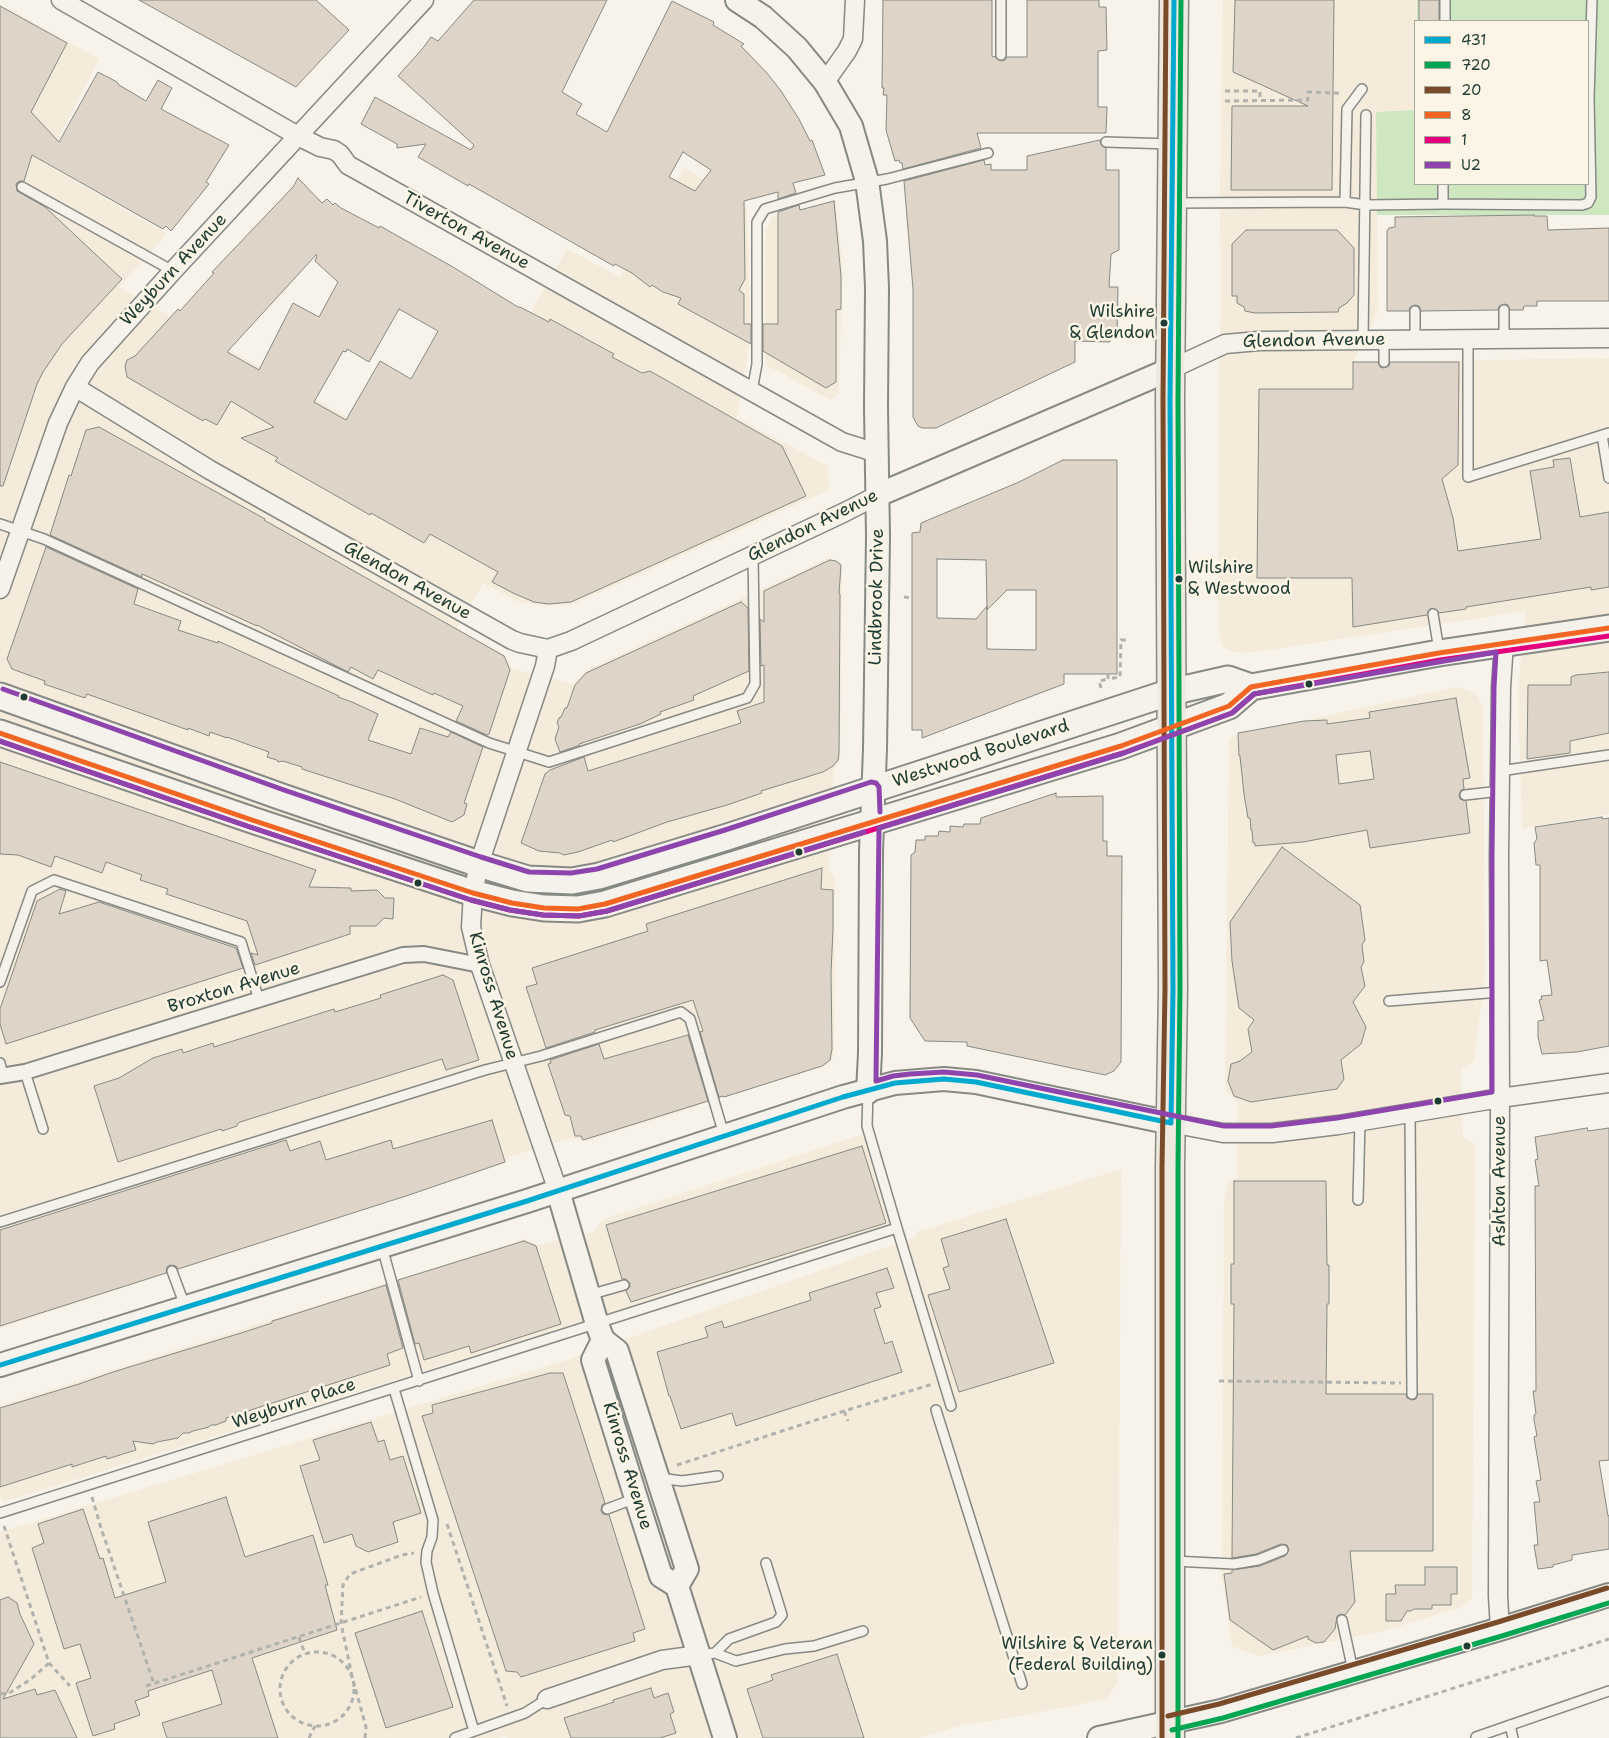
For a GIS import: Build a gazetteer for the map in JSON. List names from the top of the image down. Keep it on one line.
{"streets":{"main road":["Westwood Boulevard"],"street":["Tiverton Avenue","Weyburn Avenue","Glendon Avenue","Lindbrook Drive","Broxton Avenue","Kinross Avenue","Ashton Avenue"],"lane":["Weyburn Place"]},"crossings":[["Tiverton Avenue","Weyburn Avenue"],["Tiverton Avenue","Lindbrook Drive"],["Weyburn Avenue","Glendon Avenue"],["Glendon Avenue","Lindbrook Drive"],["Glendon Avenue","Kinross Avenue"],["Lindbrook Drive","Westwood Boulevard"],["Westwood Boulevard","Kinross Avenue"],["Westwood Boulevard","Ashton Avenue"],["Broxton Avenue","Kinross Avenue"],["Kinross Avenue","Weyburn Place"]],"places":["Wilshire & Glendon","Wilshire & Westwood","Wilshire & Veteran (Federal Building)"],"lines":["transit line 431","transit line 720","transit line 20","transit line 8","transit line 1","transit line U2"],"legend":["431","720","20","8","1","U2"]}
